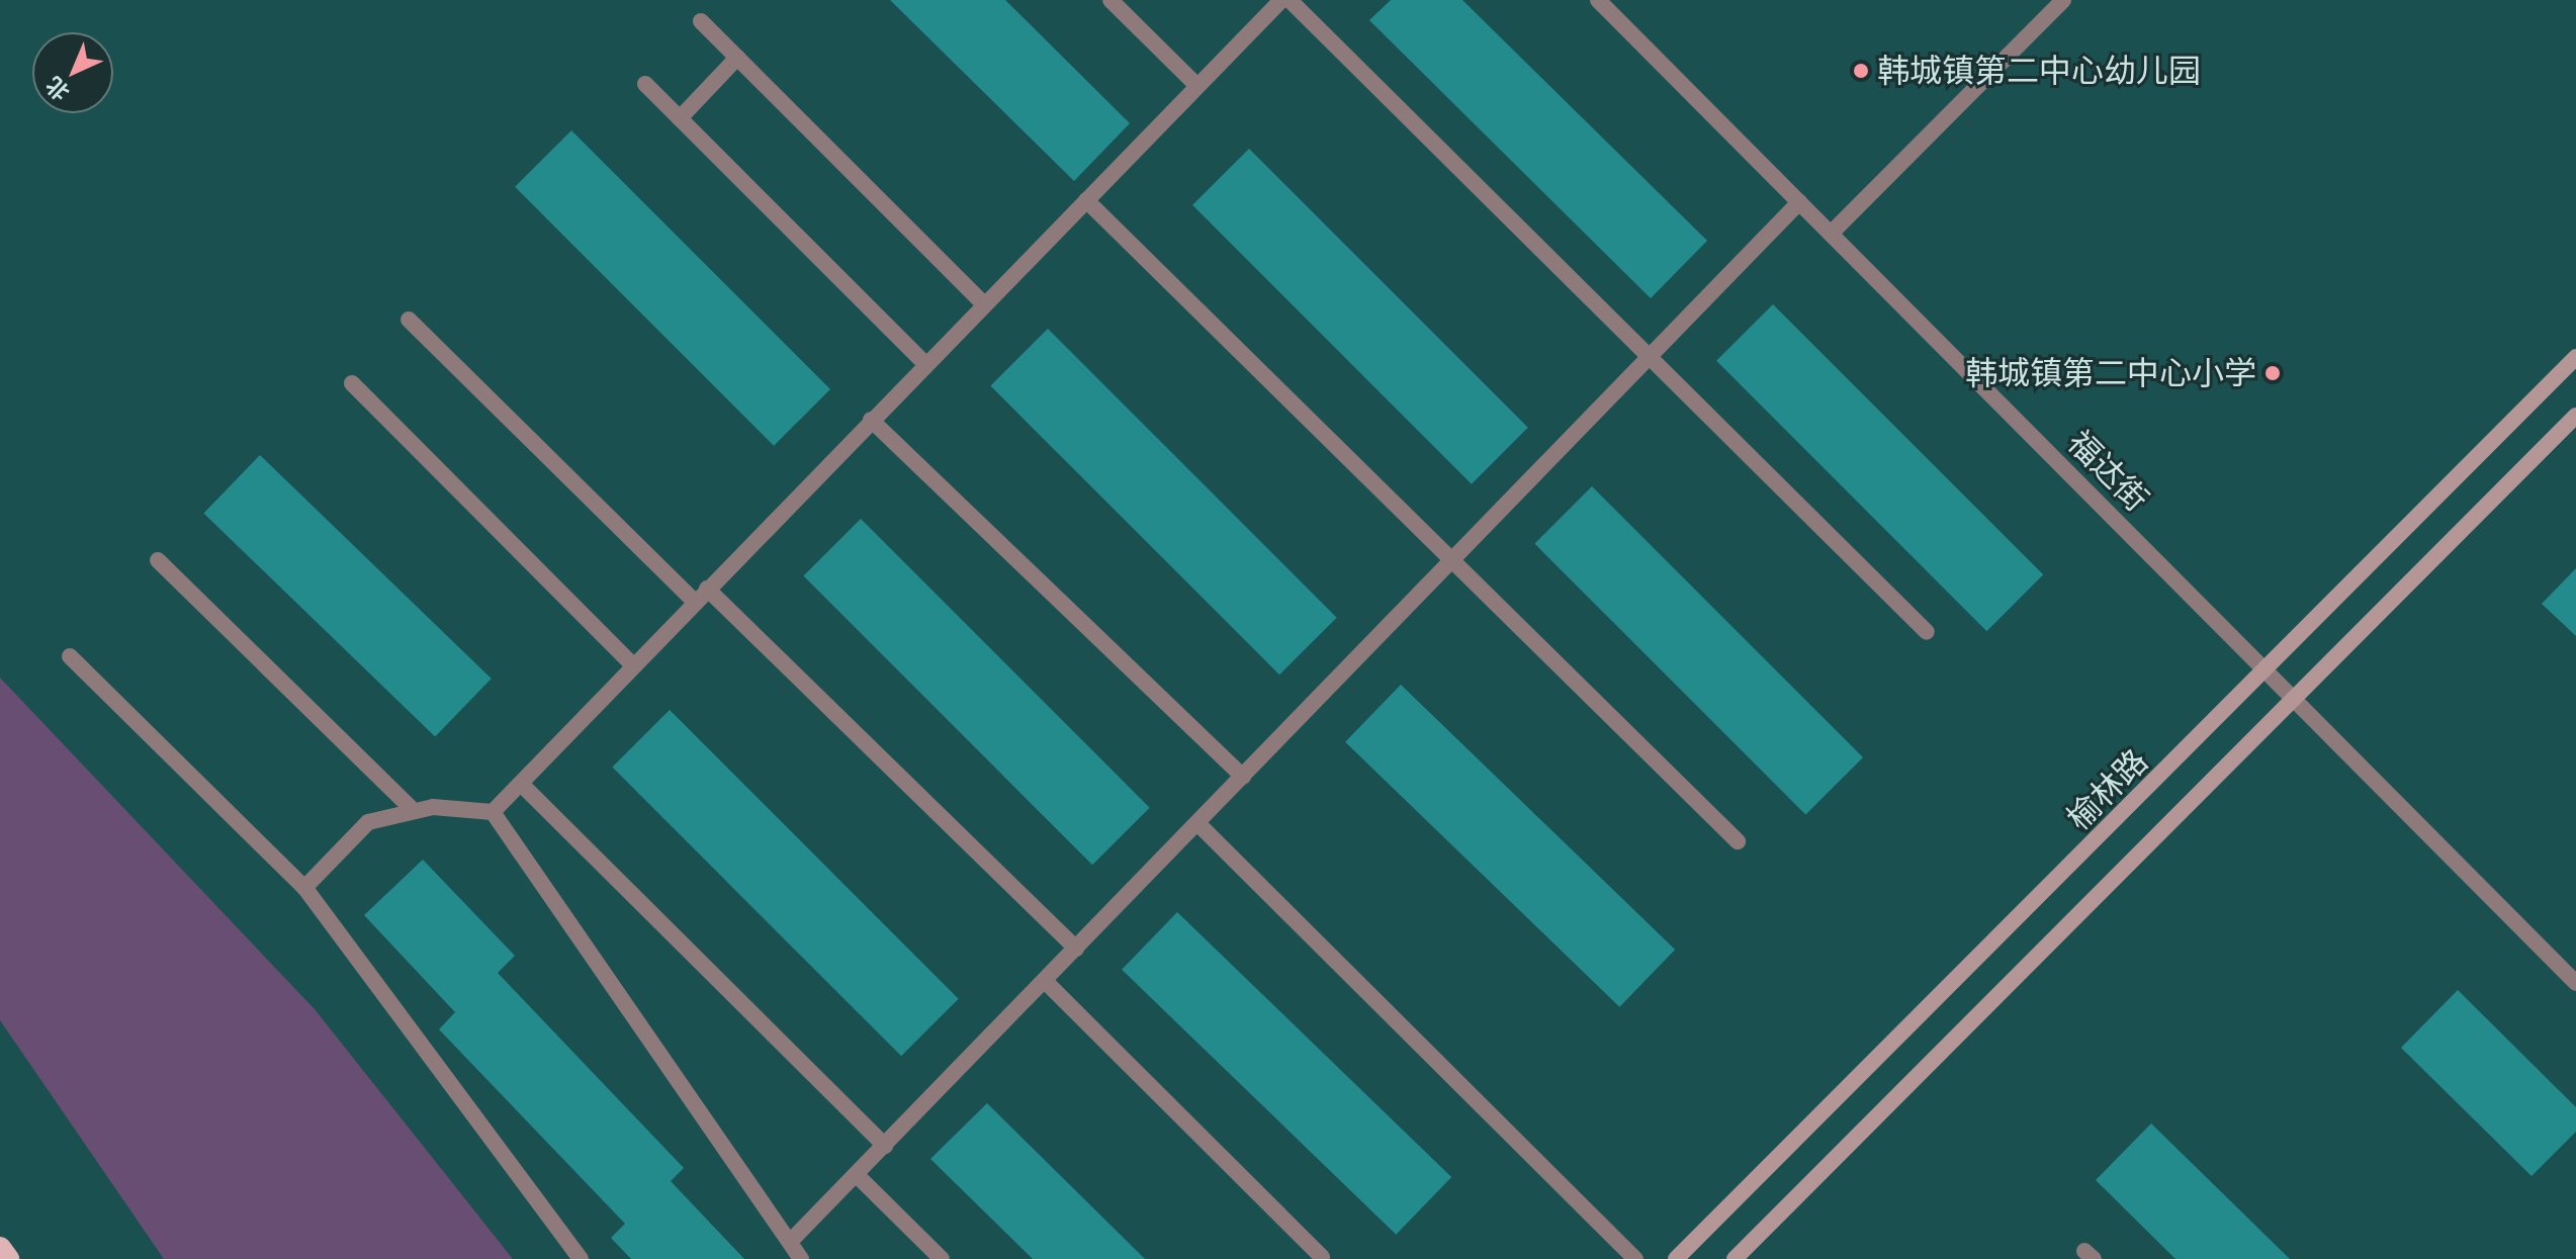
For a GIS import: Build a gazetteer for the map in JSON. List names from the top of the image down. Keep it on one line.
{"streets":{"main road":["榆林路"],"street":["福达街"]},"crossings":[["福达街","榆林路"]],"places":["韩城镇第二中心幼儿园","韩城镇第二中心小学"],"north":"bottom left"}
